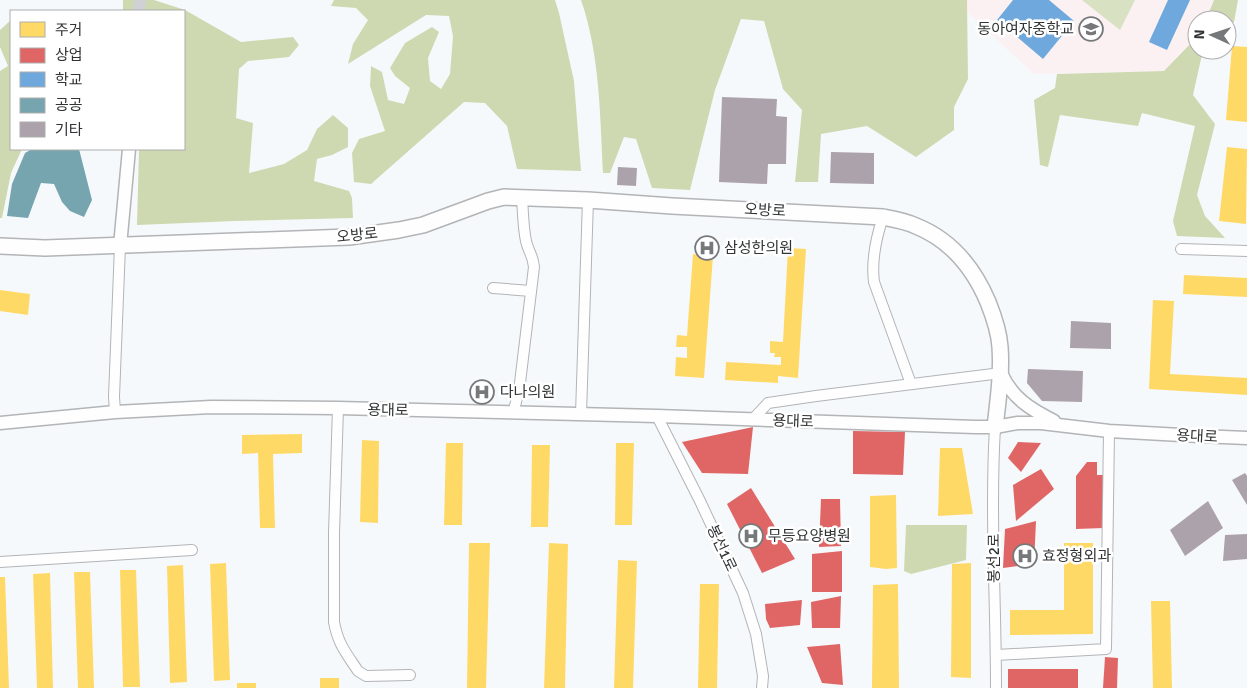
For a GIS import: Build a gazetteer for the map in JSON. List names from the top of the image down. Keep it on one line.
{"streets":{"main road":["오방로"],"street":["용대로","봉선1로","봉선2로"]},"crossings":[["오방로","용대로"],["오방로","봉선2로"],["용대로","봉선1로"],["용대로","봉선2로"]],"places":{"school or university":["동아여자중학교"],"hospital":["삼성한의원","다나의원","무등요양병원","효정형외과"]},"legend":["주거","상업","학교","공공","기타"],"north":"left"}
